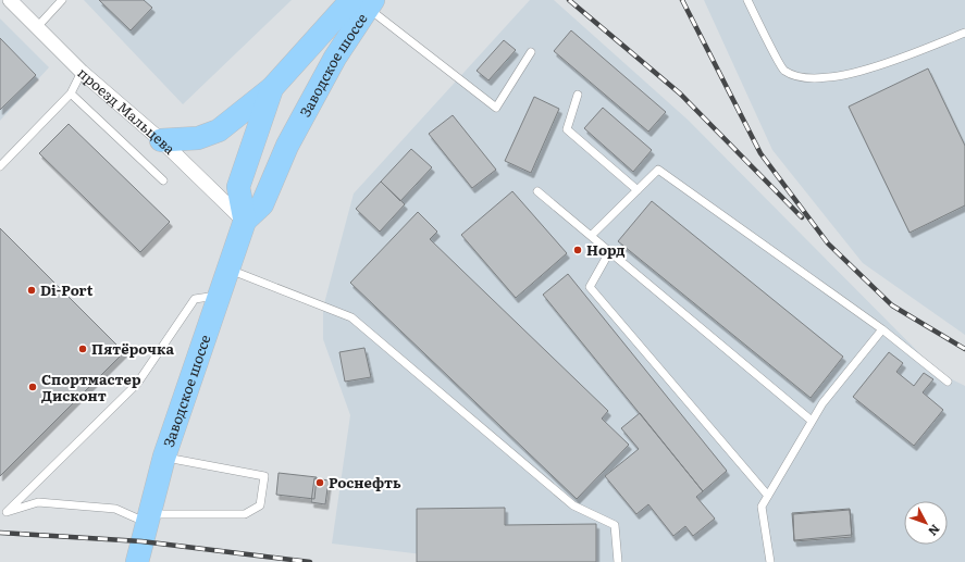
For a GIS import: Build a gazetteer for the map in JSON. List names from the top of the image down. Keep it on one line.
{"streets":{"main road":["Заводское шоссе"],"street":["проезд Мальцева"]},"crossings":[["Заводское шоссе","проезд Мальцева"]],"places":["Норд","Di-Port","Пятёрочка","Спортмастер Дисконт","Роснефть"],"north":"bottom right"}
